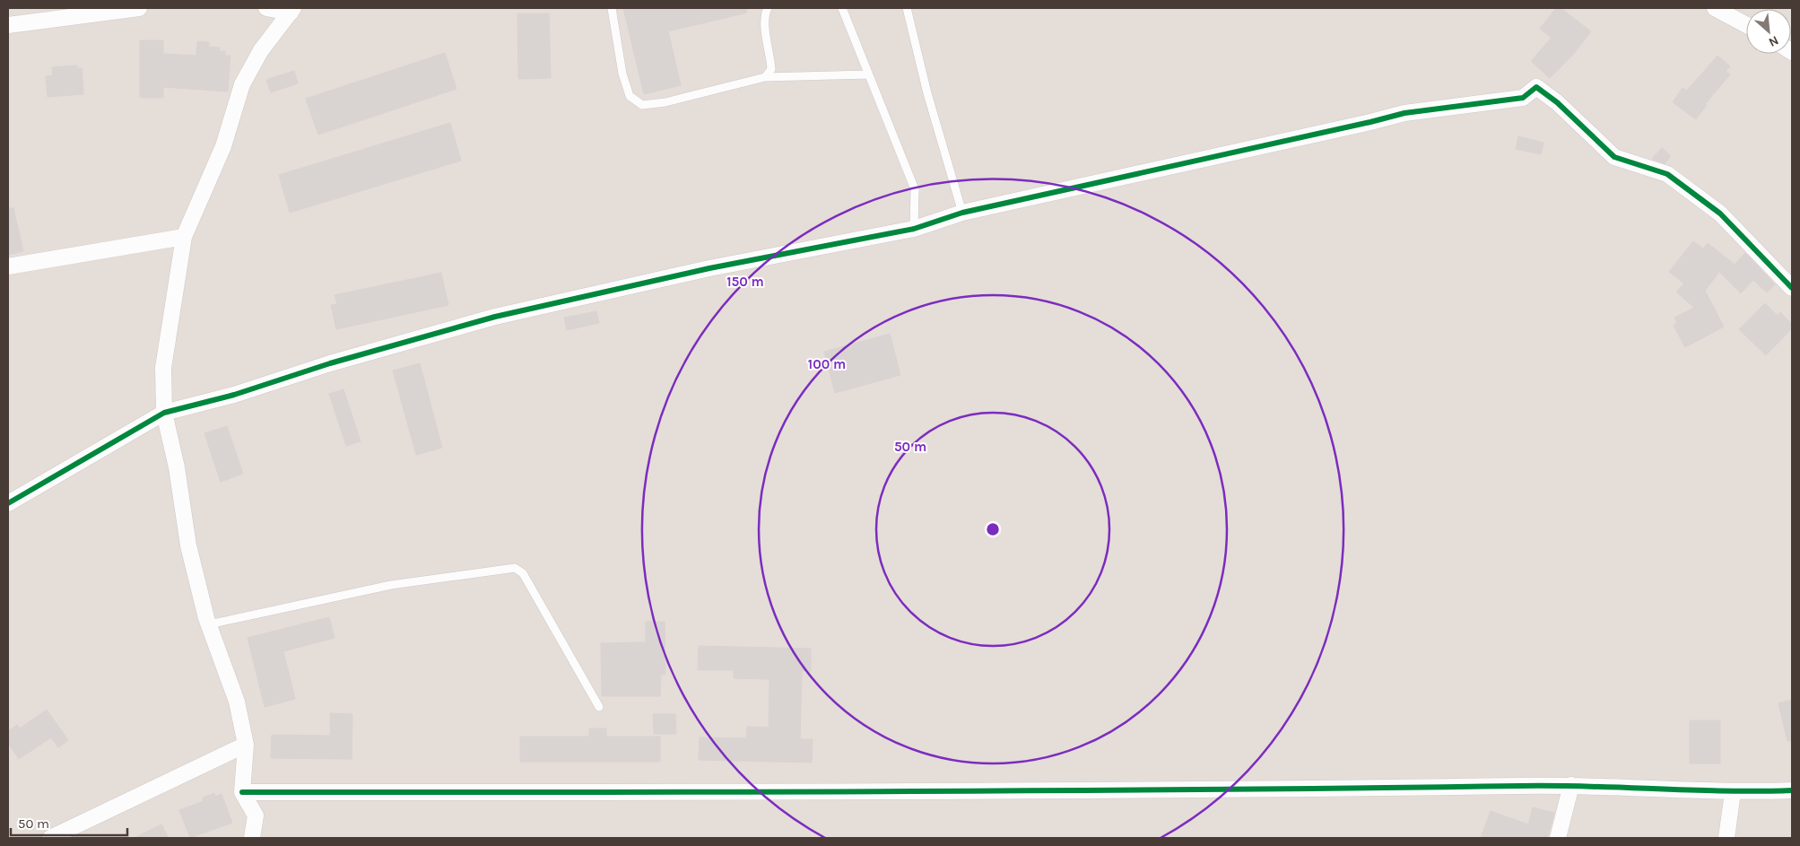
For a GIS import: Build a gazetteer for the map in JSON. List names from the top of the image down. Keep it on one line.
{"scale_bar":"50 m","north":"bottom right","rings":["150 m","100 m","50 m"]}
